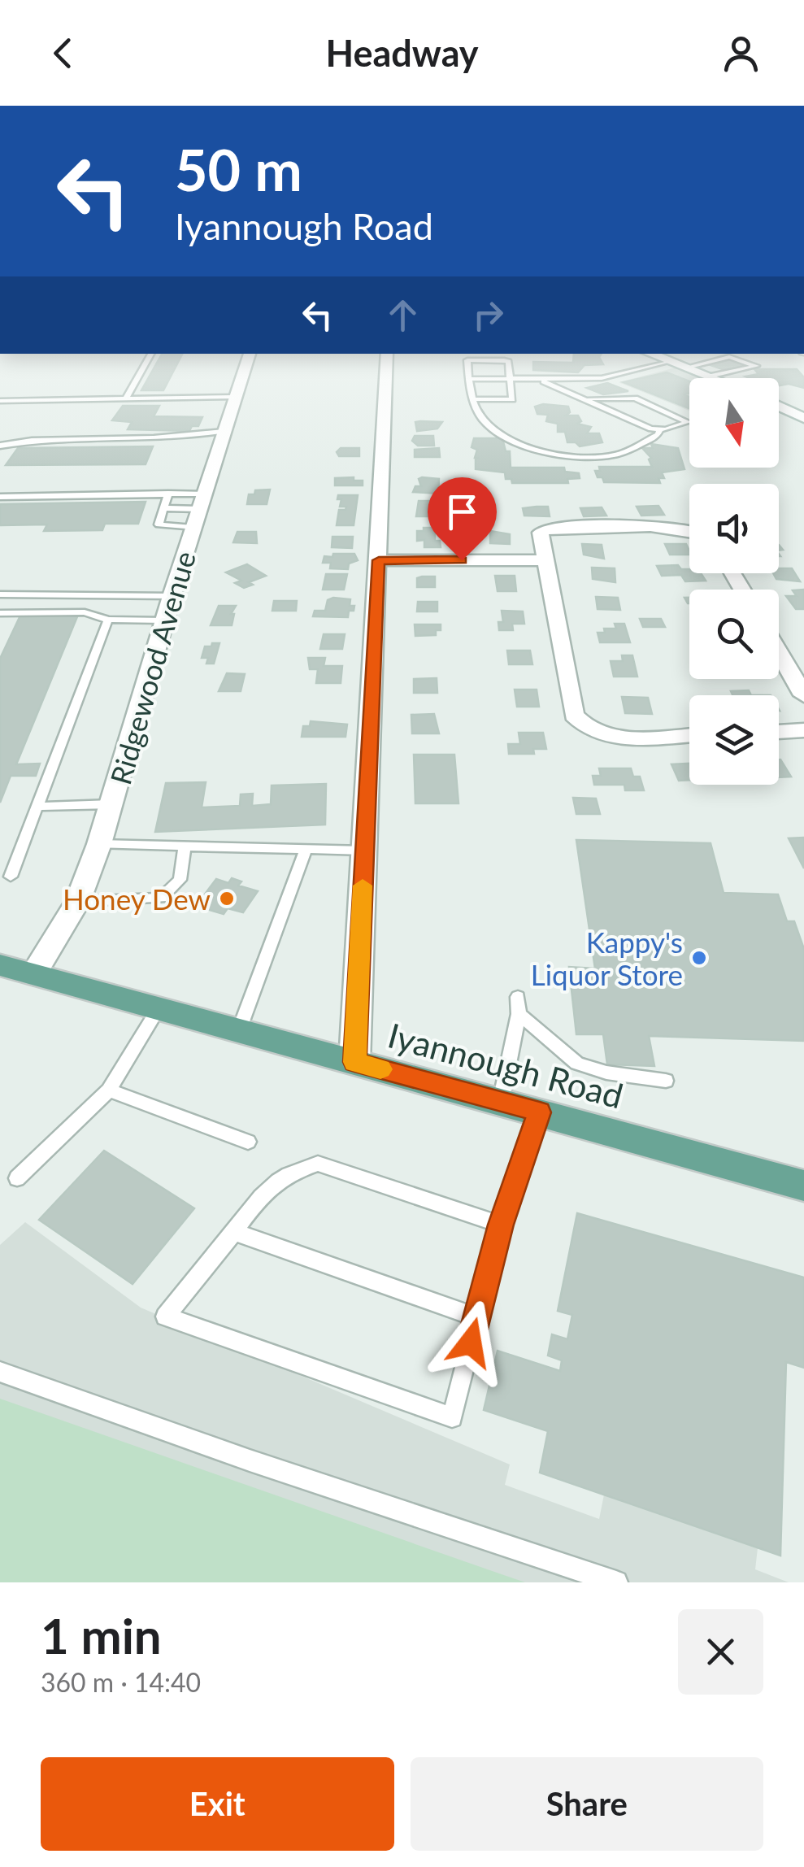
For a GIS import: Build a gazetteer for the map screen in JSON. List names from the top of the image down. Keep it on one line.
{"streets":{"main road":["Iyannough Road"],"street":["Ridgewood Avenue"]},"crossings":[["Ridgewood Avenue","Iyannough Road"]],"places":["Honey Dew","Kappy's Liquor Store"],"north":"bottom","page":{"header":"Headway","turn":["50 m","Iyannough Road"],"heading":["1 min","360 m · 14:40"],"buttons":["Exit","Share"]}}
